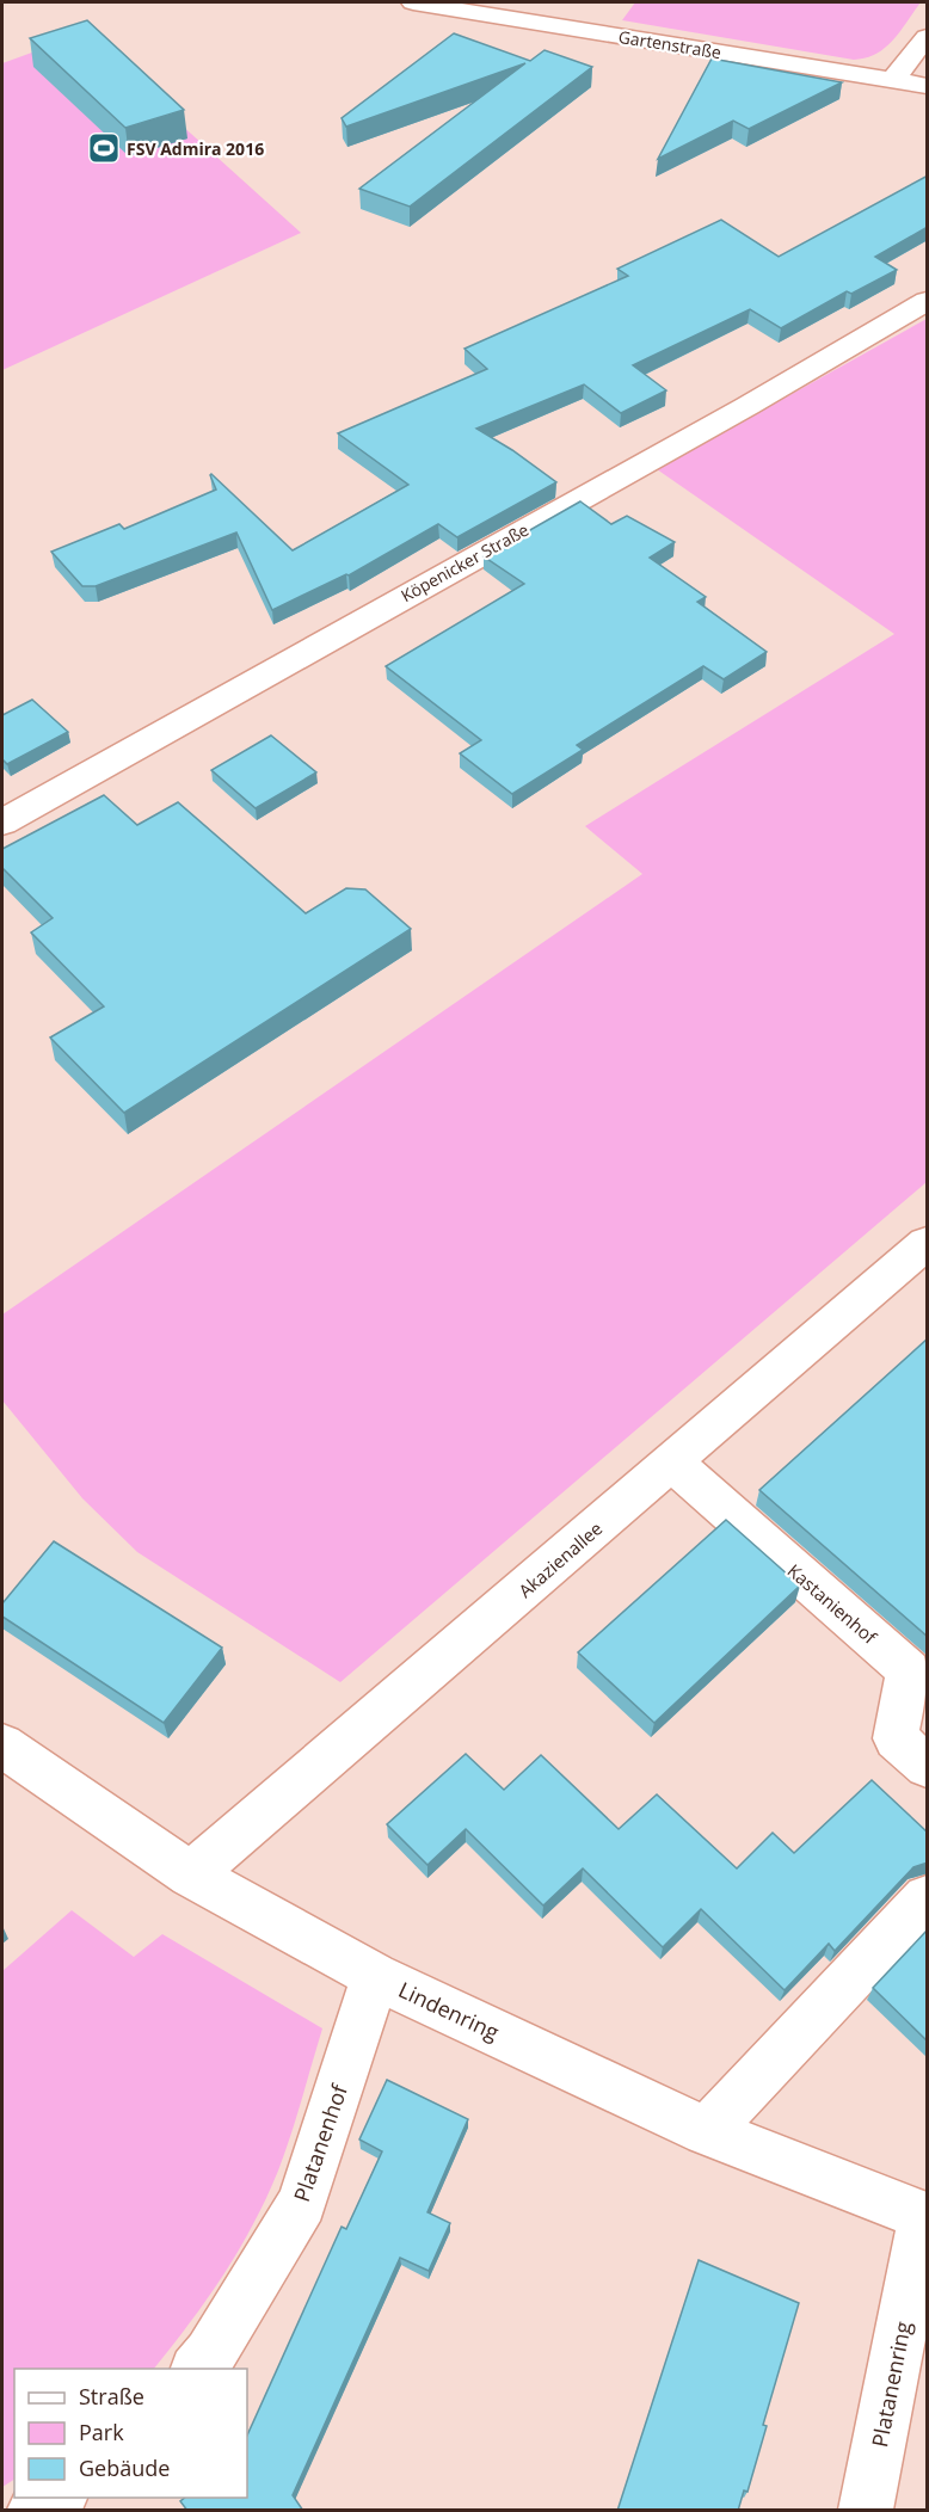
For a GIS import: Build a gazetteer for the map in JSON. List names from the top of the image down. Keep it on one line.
{"streets":{"street":["Gartenstraße","Köpenicker Straße","Akazienallee","Kastanienhof","Lindenring","Platanenhof","Platanenring"]},"crossings":[["Akazienallee","Kastanienhof"],["Akazienallee","Lindenring"],["Lindenring","Platanenhof"],["Lindenring","Platanenring"]],"places":{"sports":["FSV Admira 2016"]},"legend":["Straße","Park","Gebäude"]}
